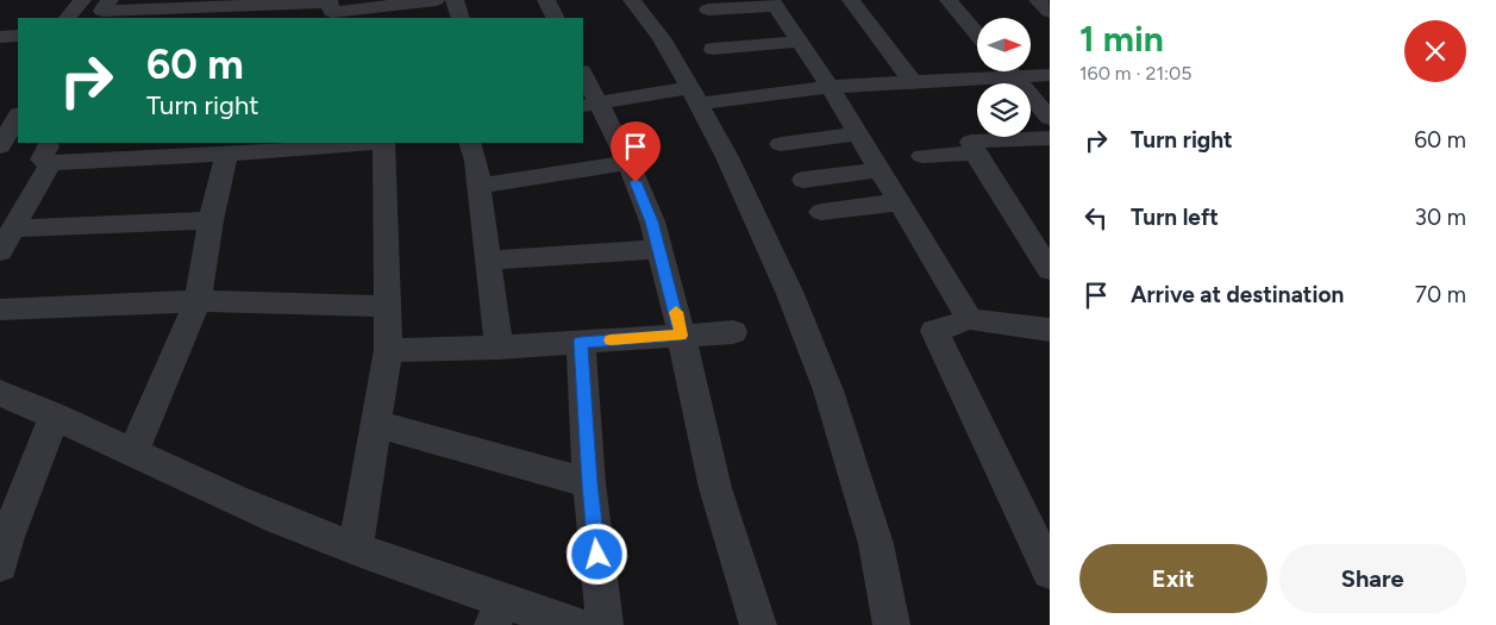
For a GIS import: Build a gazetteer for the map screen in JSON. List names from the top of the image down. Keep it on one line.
{"north":"right","page":{"heading":["1 min","160 m · 21:05"],"turn":["60 m","Turn right"],"list":[{"name":"Turn right","value":"60 m"},{"name":"Turn left","value":"30 m"},{"name":"Arrive at destination","value":"70 m"}],"buttons":["Exit","Share"]}}
